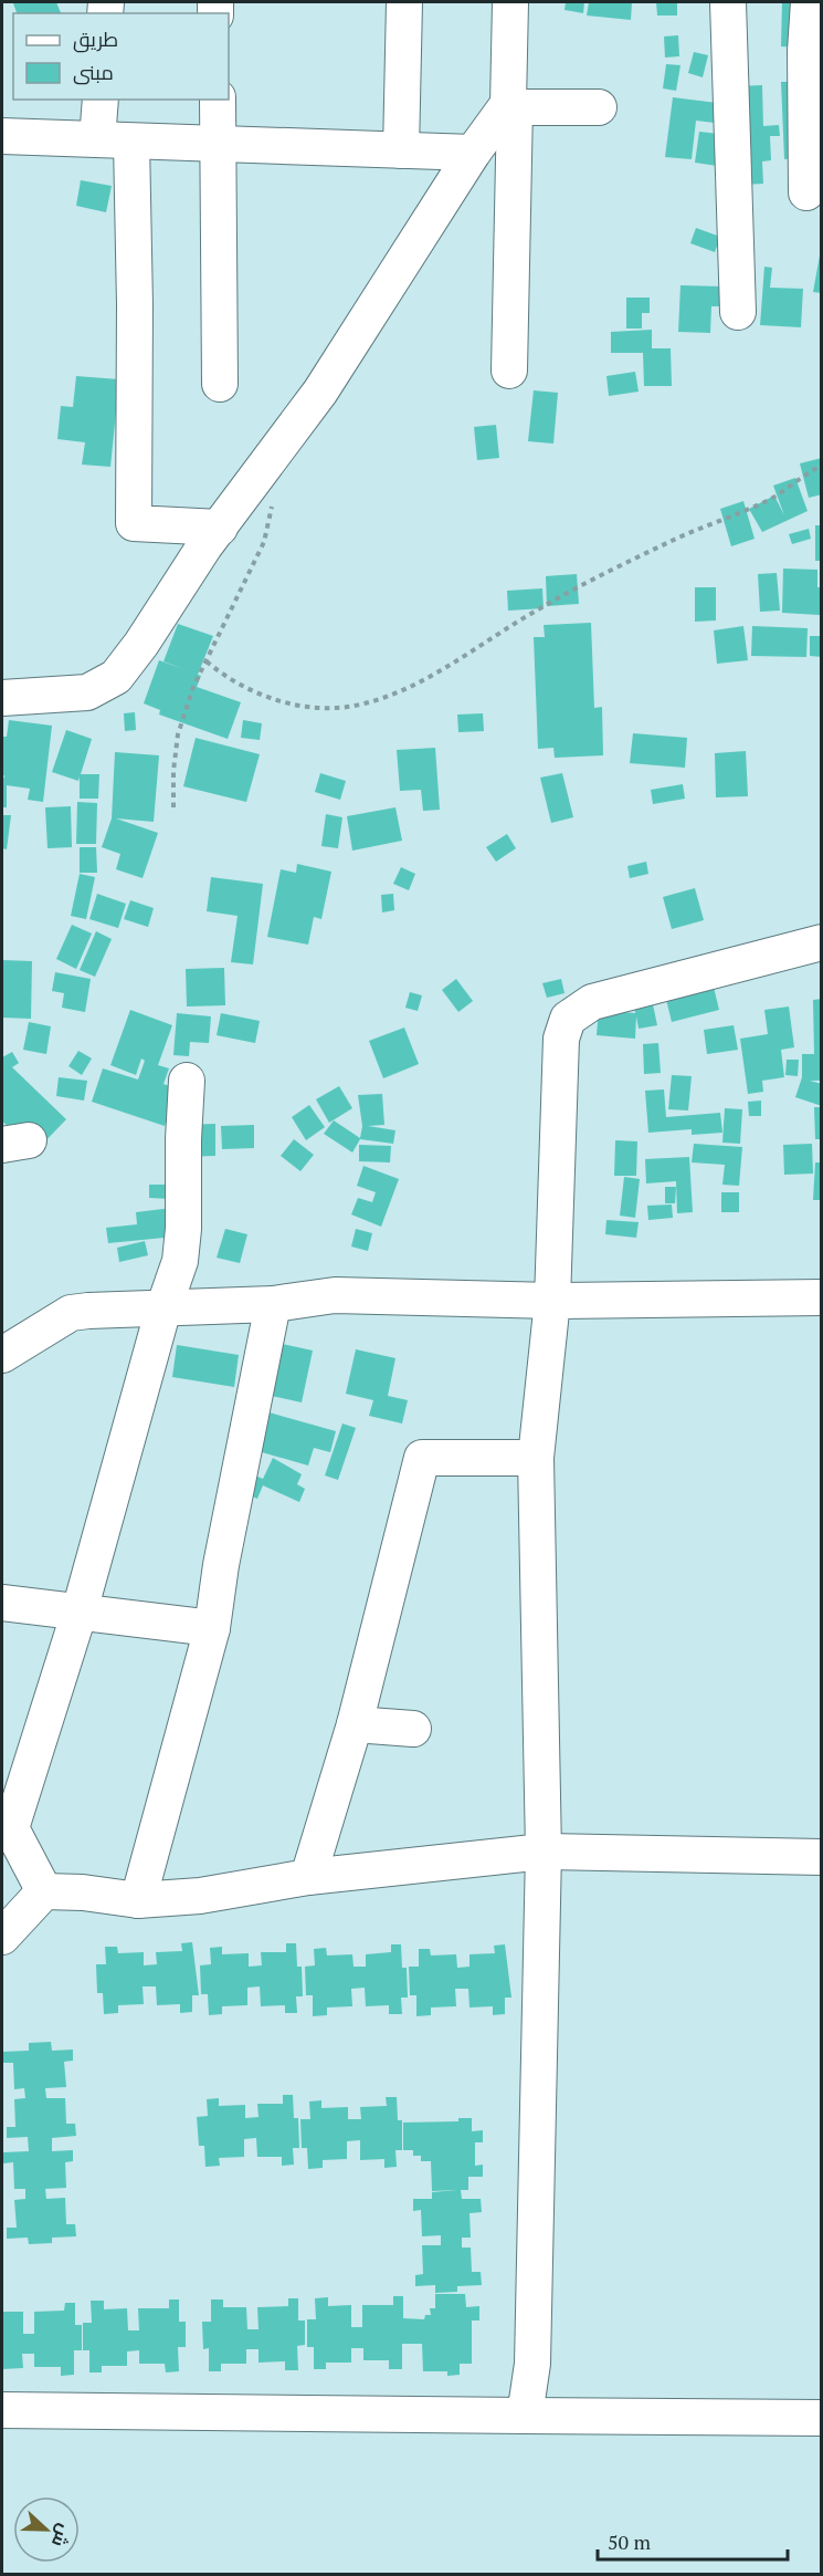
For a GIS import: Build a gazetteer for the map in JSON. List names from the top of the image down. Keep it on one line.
{"legend":["طريق","مبنى"],"scale_bar":"50 m","north":"right"}
